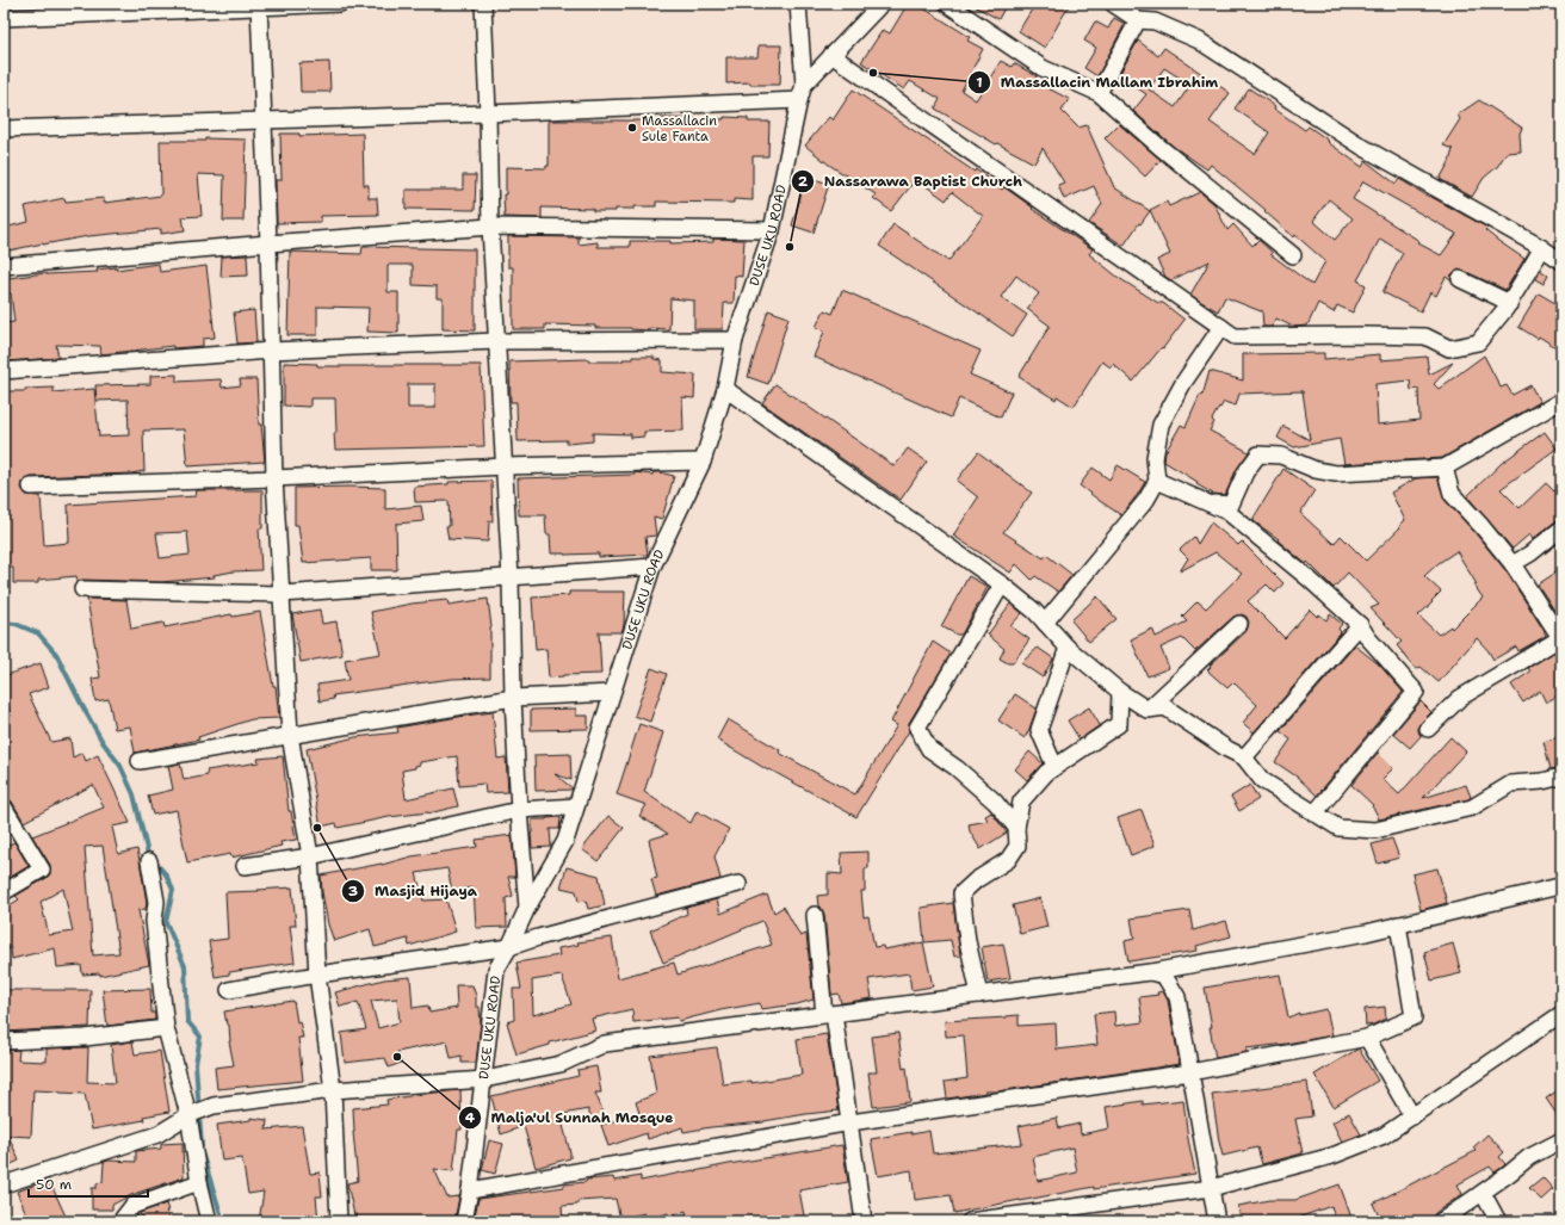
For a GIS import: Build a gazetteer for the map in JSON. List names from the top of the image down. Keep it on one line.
{"streets":{"street":["DUSE UKU ROAD"]},"places":["Massallacin Mallam Ibrahim","Massallacin Sule Fanta","Nassarawa Baptist Church","Masjid Hijaya","Malja'ul Sunnah Mosque"],"scale_bar":"50 m"}
